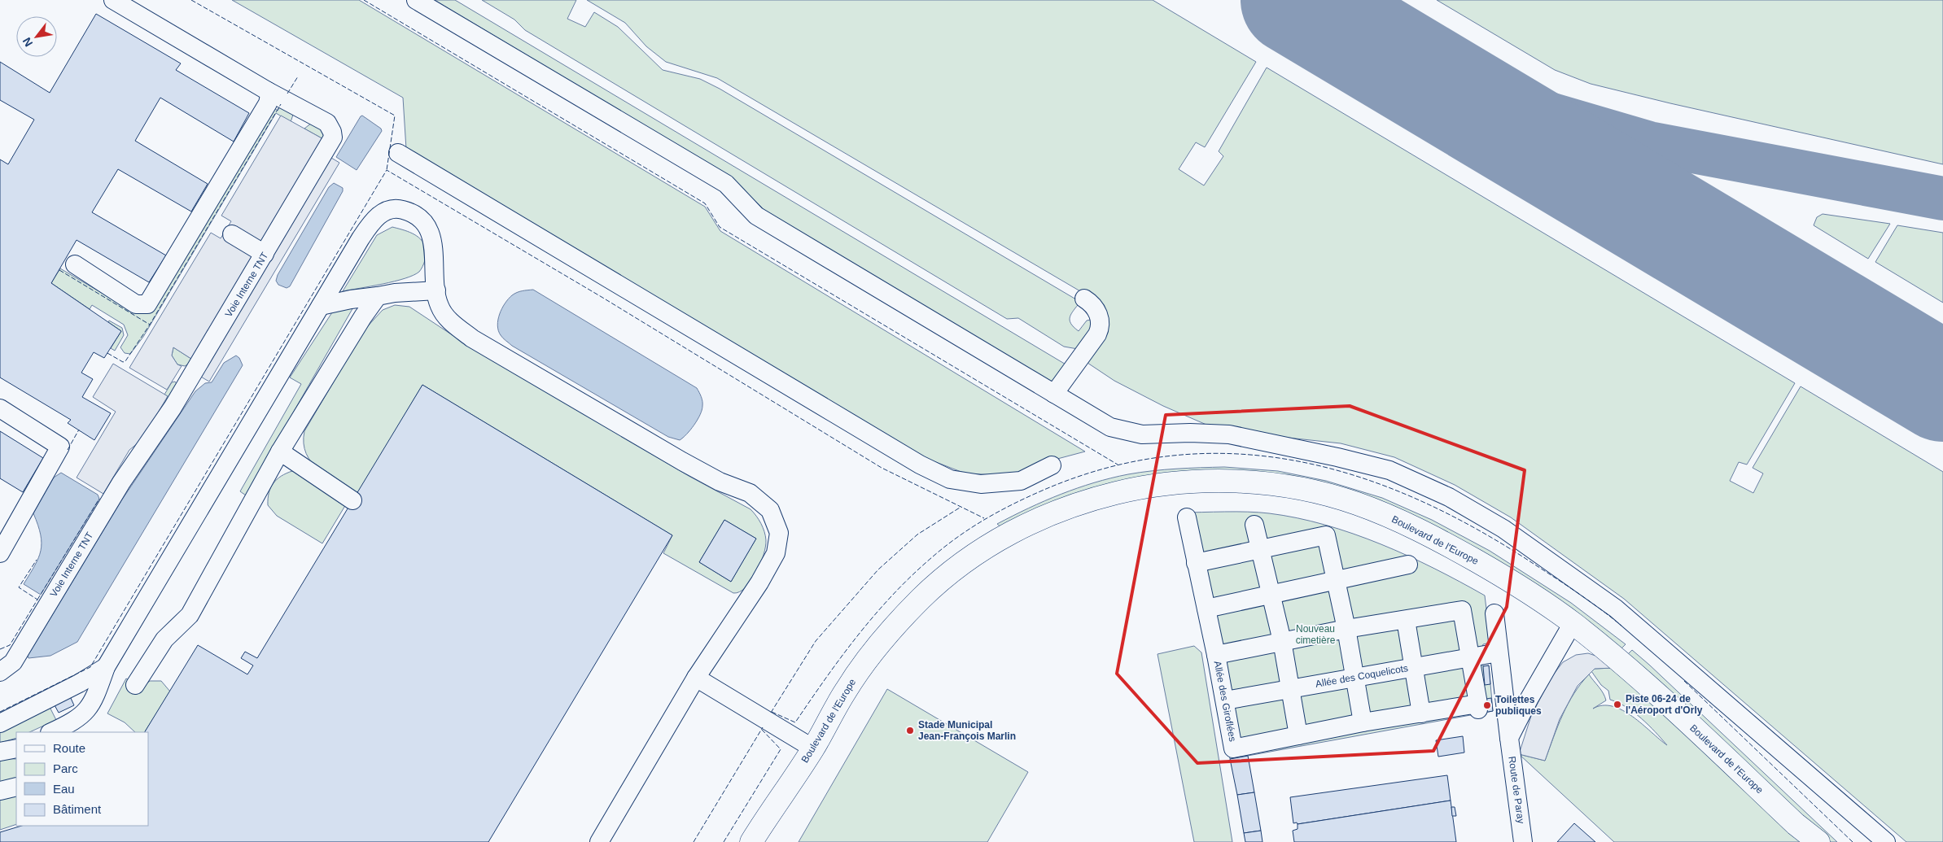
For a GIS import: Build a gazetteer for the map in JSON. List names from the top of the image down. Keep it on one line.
{"streets":{"main road":["Boulevard de l'Europe"],"street":["Voie Interne TNT","Allée des Coquelicots","Allée des Giroflées","Route de Paray"]},"crossings":[["Allée des Coquelicots","Allée des Giroflées"],["Allée des Coquelicots","Route de Paray"]],"parks":["Nouveau cimetière"],"places":["Piste 06-24 de l'Aéroport d'Orly","Toilettes publiques","Stade Municipal Jean-François Marlin"],"legend":["Route","Parc","Eau","Bâtiment"],"north":"bottom left"}
